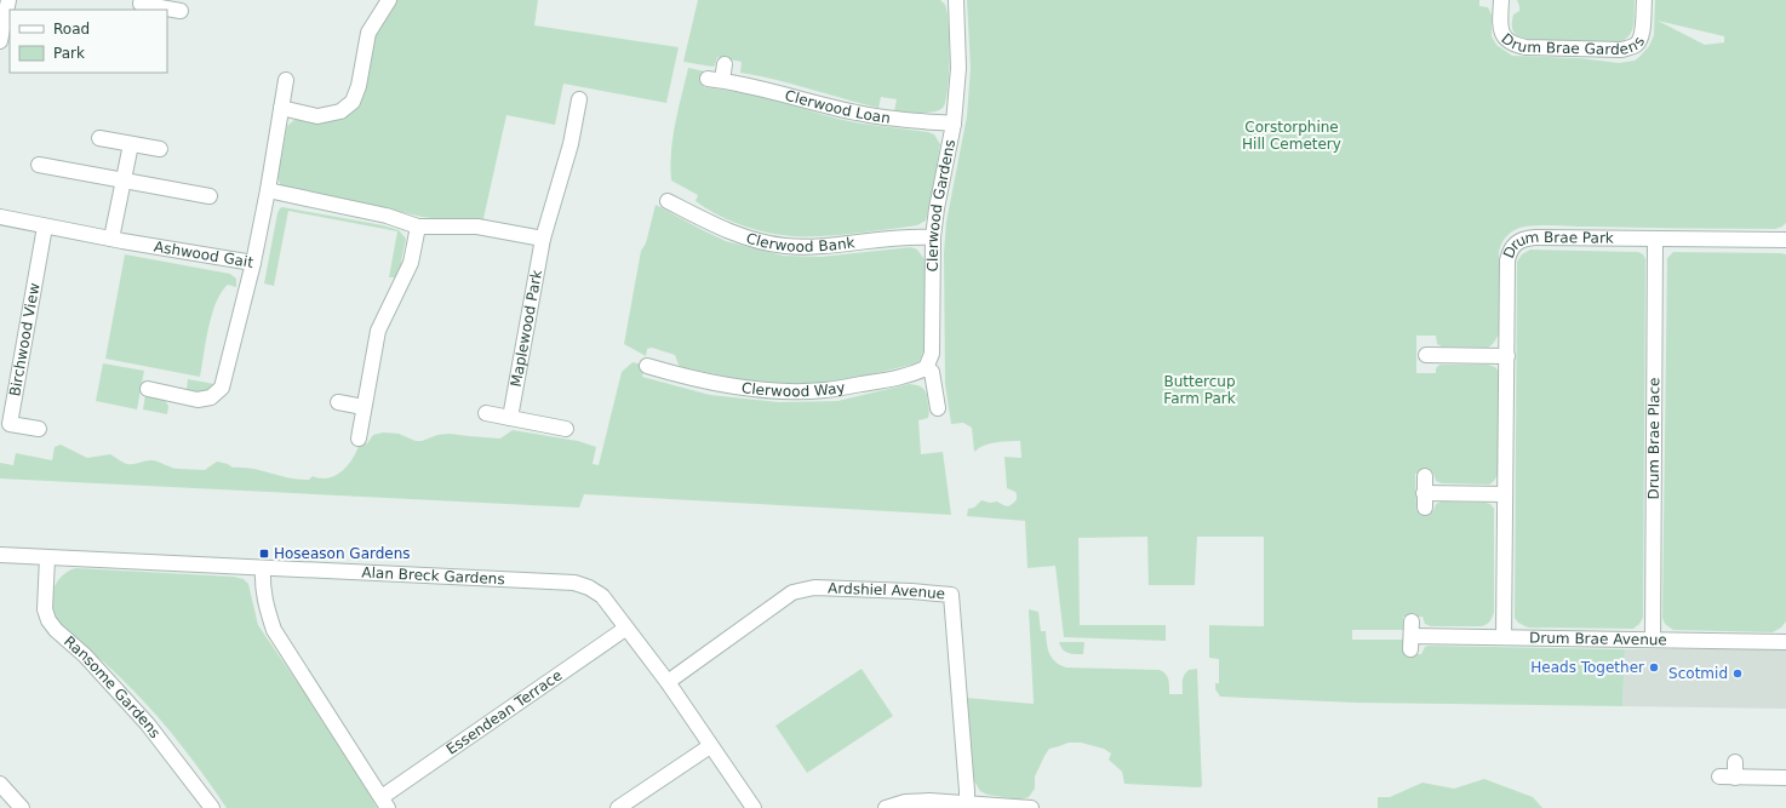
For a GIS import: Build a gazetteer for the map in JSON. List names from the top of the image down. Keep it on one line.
{"streets":{"street":["Drum Brae Gardens","Clerwood Loan","Clerwood Gardens","Clerwood Bank","Ashwood Gait","Drum Brae Park","Maplewood Park","Birchwood View","Clerwood Way","Drum Brae Place","Alan Breck Gardens","Ardshiel Avenue","Drum Brae Avenue","Ransome Gardens","Essendean Terrace"]},"crossings":[["Clerwood Loan","Clerwood Gardens"],["Clerwood Gardens","Clerwood Bank"],["Clerwood Gardens","Clerwood Way"],["Ashwood Gait","Birchwood View"],["Drum Brae Park","Drum Brae Place"],["Drum Brae Park","Drum Brae Avenue"],["Drum Brae Place","Drum Brae Avenue"],["Alan Breck Gardens","Ardshiel Avenue"],["Alan Breck Gardens","Ransome Gardens"],["Alan Breck Gardens","Essendean Terrace"]],"parks":["Corstorphine Hill Cemetery","Buttercup Farm Park"],"places":{"transit":["Hoseason Gardens"],"other":["Heads Together","Scotmid"]},"legend":["Road","Park"]}
